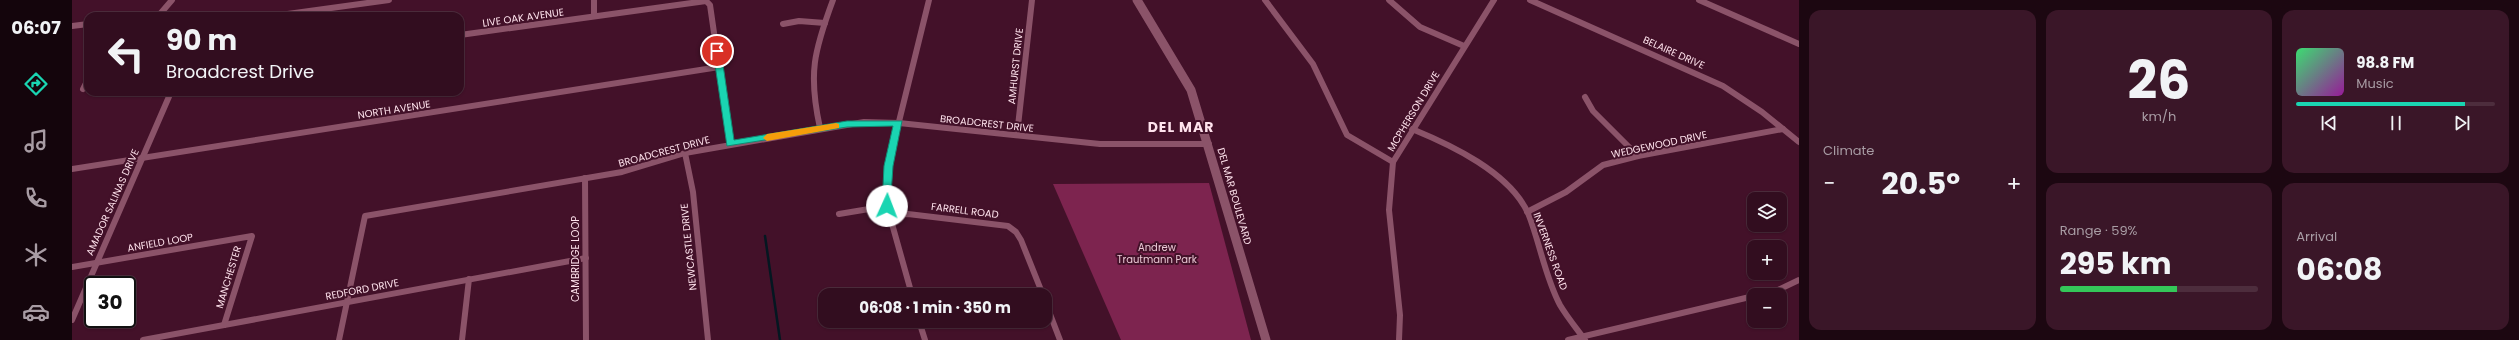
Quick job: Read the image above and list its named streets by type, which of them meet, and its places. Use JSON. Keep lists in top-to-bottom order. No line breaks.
{"streets":{"main road":["DEL MAR BOULEVARD"],"street":["LIVE OAK AVENUE","BELAIRE DRIVE","AMHURST DRIVE","NORTH AVENUE","MCPHERSON DRIVE","BROADCREST DRIVE","WEDGEWOOD DRIVE","AMADOR SALINAS DRIVE","FARRELL ROAD","ANFIELD LOOP","NEWCASTLE DRIVE","INVERNESS ROAD","CAMBRIDGE LOOP","MANCHESTER","REDFORD DRIVE"]},"crossings":[["BELAIRE DRIVE","WEDGEWOOD DRIVE"],["AMHURST DRIVE","BROADCREST DRIVE"],["NORTH AVENUE","AMADOR SALINAS DRIVE"],["MCPHERSON DRIVE","INVERNESS ROAD"],["BROADCREST DRIVE","DEL MAR BOULEVARD"],["BROADCREST DRIVE","NEWCASTLE DRIVE"],["BROADCREST DRIVE","CAMBRIDGE LOOP"],["BROADCREST DRIVE","REDFORD DRIVE"],["WEDGEWOOD DRIVE","INVERNESS ROAD"],["AMADOR SALINAS DRIVE","ANFIELD LOOP"],["ANFIELD LOOP","MANCHESTER"],["CAMBRIDGE LOOP","REDFORD DRIVE"],["MANCHESTER","REDFORD DRIVE"]],"districts":["DEL MAR"],"parks":["Andrew Trautmann Park"],"page":{"tabs":"06:07","tile":["Climate",["26","km/h"],["Range · 59%","295 km"],["Arrival","06:08"]],"turn":["90 m","Broadcrest Drive"],"song":["98.8 FM","Music"],"heat":["−","20.5°","+"],"map_buttons":["+","−"],"limit":"30","trip":"06:08 · 1 min · 350 m"}}
